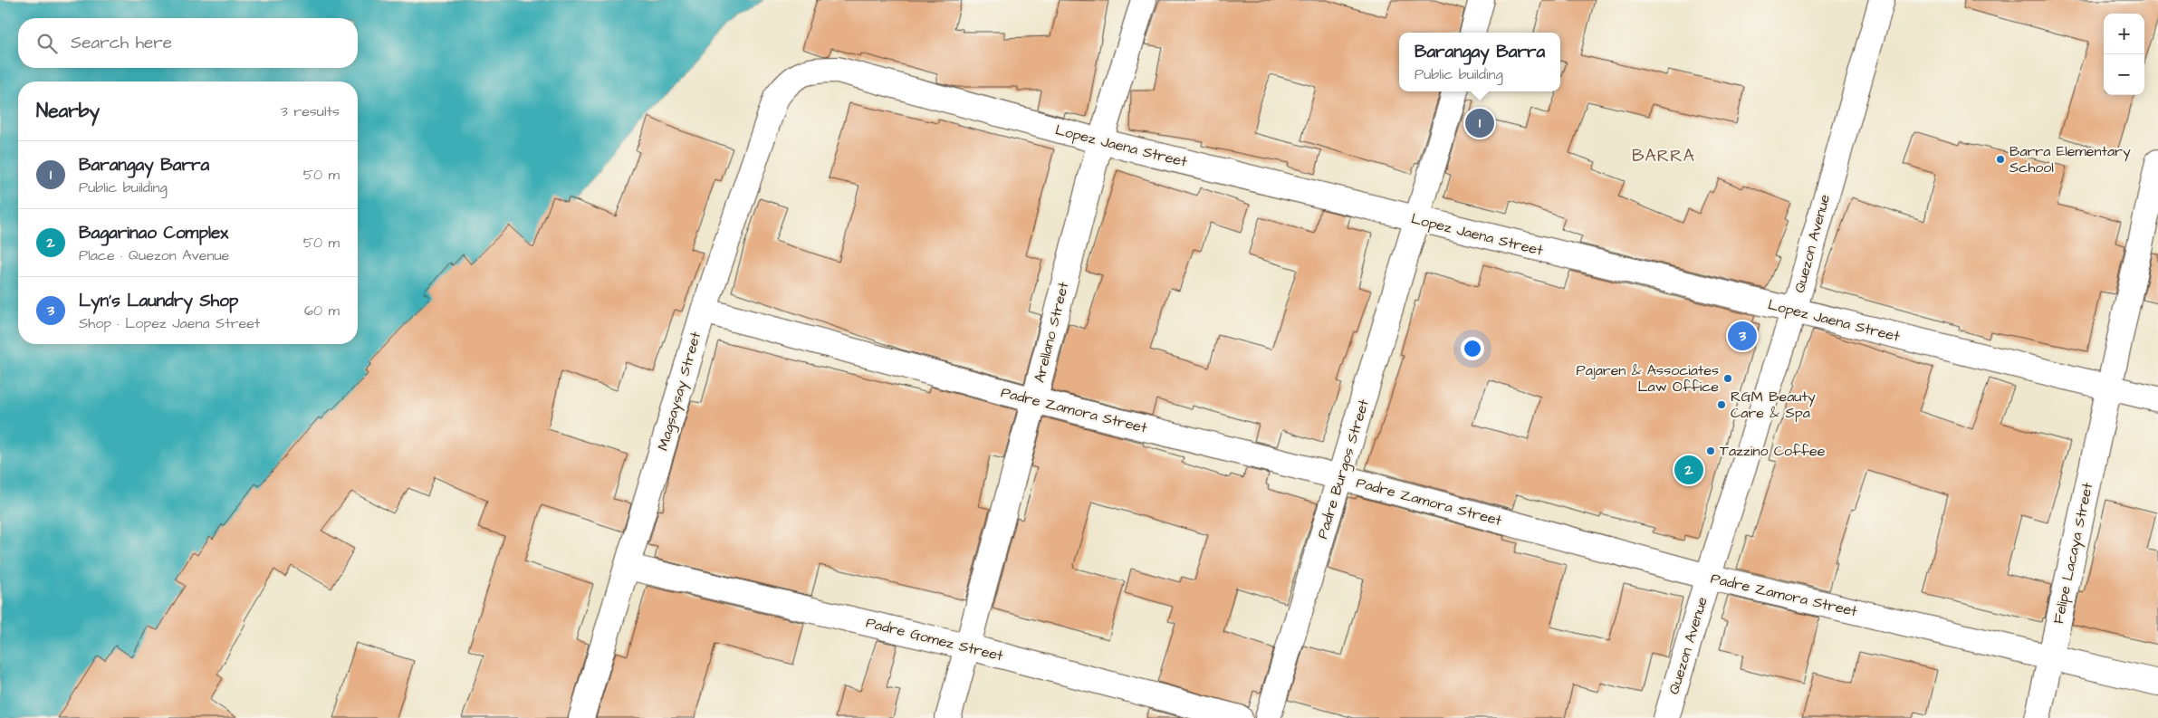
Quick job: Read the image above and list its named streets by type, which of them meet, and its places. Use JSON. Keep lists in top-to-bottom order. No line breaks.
{"streets":{"street":["Lopez Jaena Street","Quezon Avenue","Arellano Street","Magsaysay Street","Padre Zamora Street","Padre Burgos Street","Felipe Lacaya Street","Padre Gomez Street"]},"crossings":[["Lopez Jaena Street","Quezon Avenue"],["Lopez Jaena Street","Arellano Street"],["Lopez Jaena Street","Magsaysay Street"],["Lopez Jaena Street","Padre Burgos Street"],["Lopez Jaena Street","Felipe Lacaya Street"],["Quezon Avenue","Padre Zamora Street"],["Arellano Street","Padre Zamora Street"],["Arellano Street","Padre Gomez Street"],["Magsaysay Street","Padre Zamora Street"],["Magsaysay Street","Padre Gomez Street"],["Padre Zamora Street","Padre Burgos Street"],["Padre Zamora Street","Felipe Lacaya Street"]],"districts":["BARRA"],"places":["Barra Elementary School","Pajaren & Associates Law Office","RGM Beauty Care & Spa","Tazzino Coffee"],"page":{"map_buttons":["+","−"],"search":"Search here","popup":["Barangay Barra","Public building"],"heading":["Nearby","3 results"],"pins":["1","3","2"],"list":[{"mark":"1","name":"Barangay Barra","note":"Public building","value":"50 m"},{"mark":"2","name":"Bagarinao Complex","note":"Place · Quezon Avenue","value":"50 m"},{"mark":"3","name":"Lyn's Laundry Shop","note":"Shop · Lopez Jaena Street","value":"60 m"}]}}
